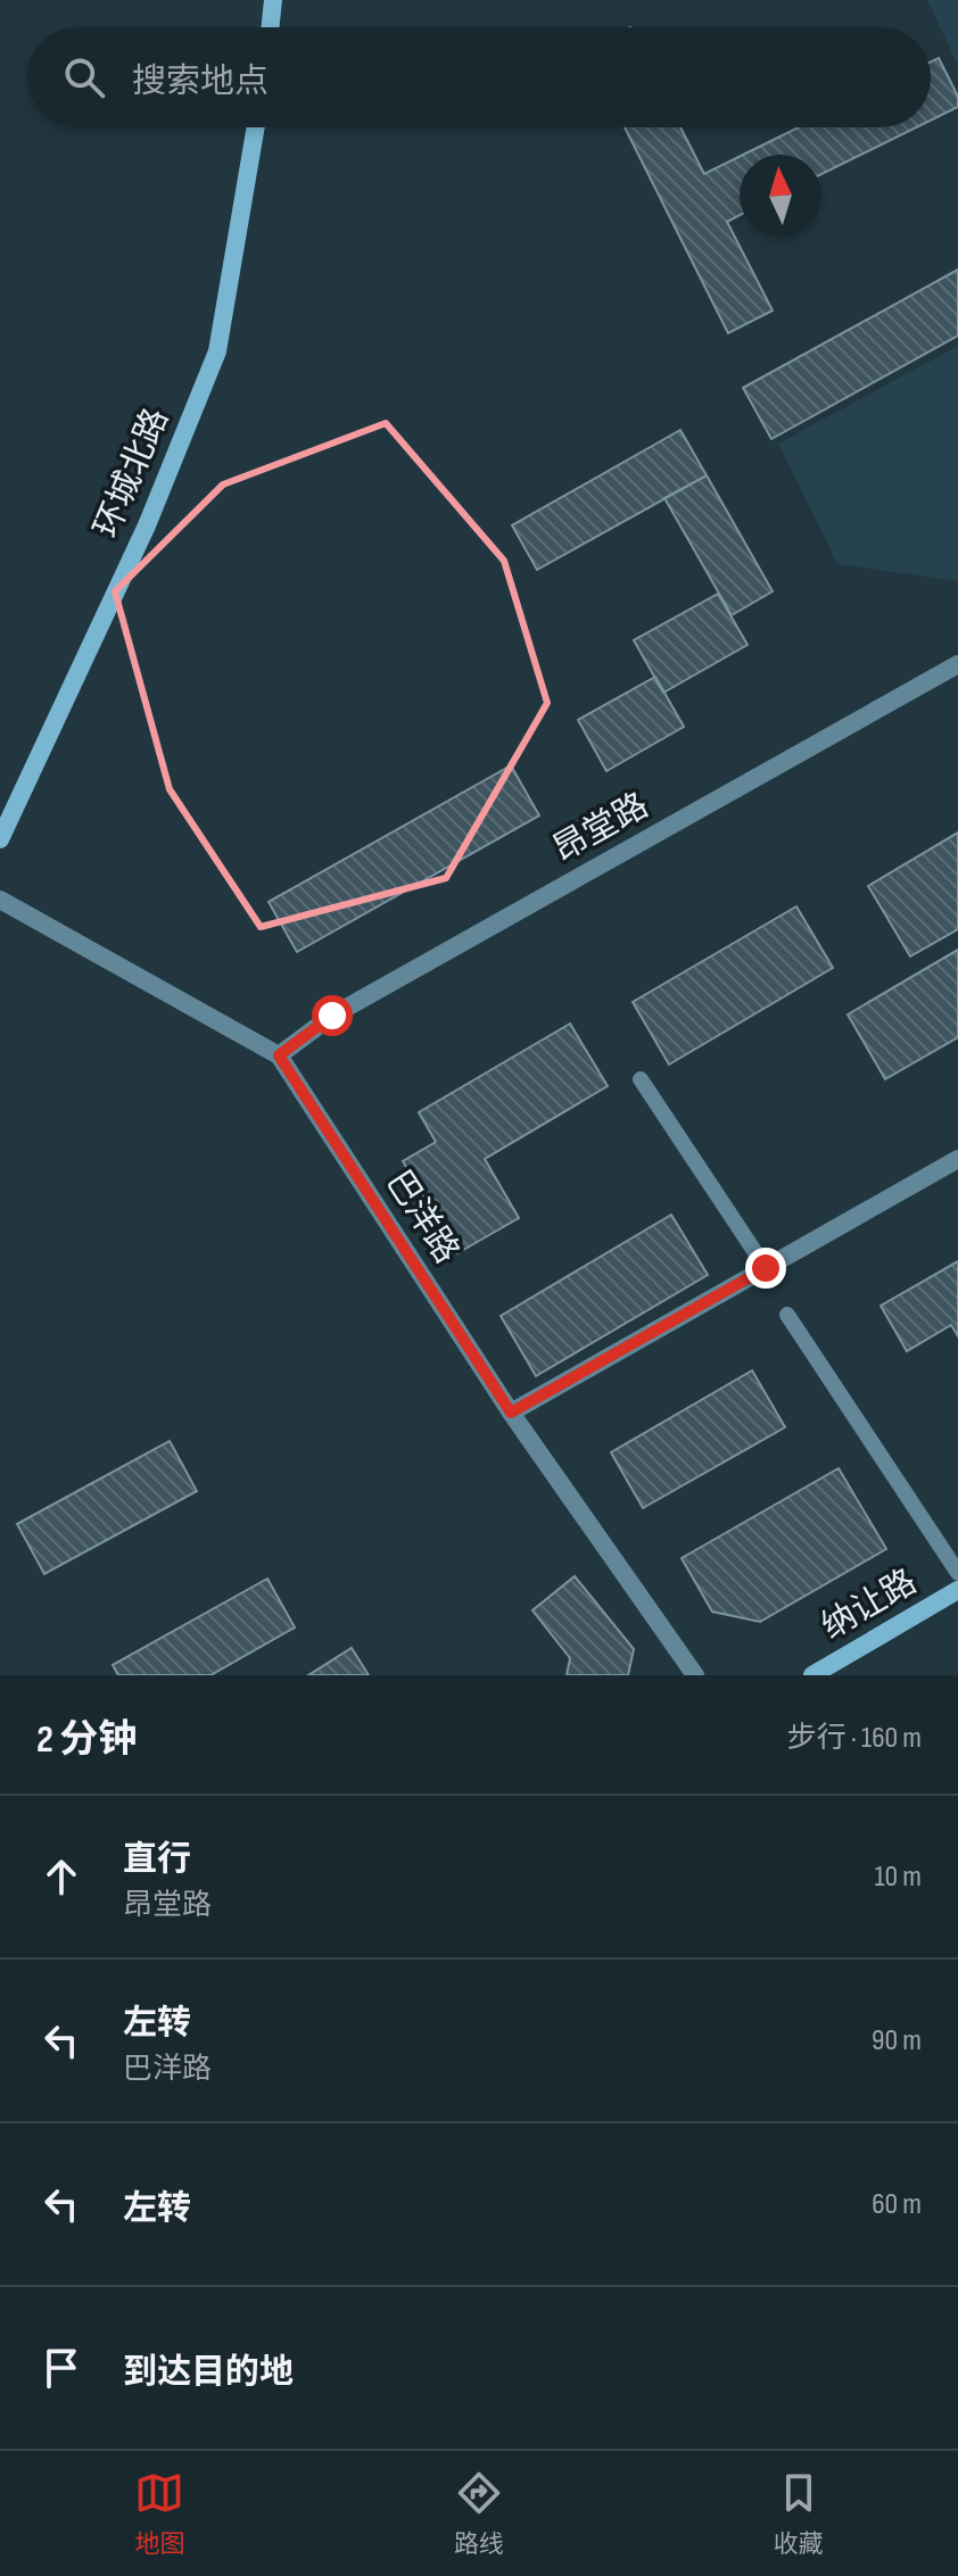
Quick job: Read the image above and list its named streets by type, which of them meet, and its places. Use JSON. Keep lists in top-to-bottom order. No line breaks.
{"streets":{"main road":["环城北路","纳让路"],"street":["昂堂路","巴洋路"]},"crossings":[["昂堂路","巴洋路"]],"north":"top","page":{"search":"搜索地点","heading":["2 分钟","步行 · 160 m"],"list":[["直行","昂堂路","10 m"],["左转","巴洋路","90 m"],["左转","60 m"],"到达目的地"],"nav":["地图","路线","收藏"]}}
